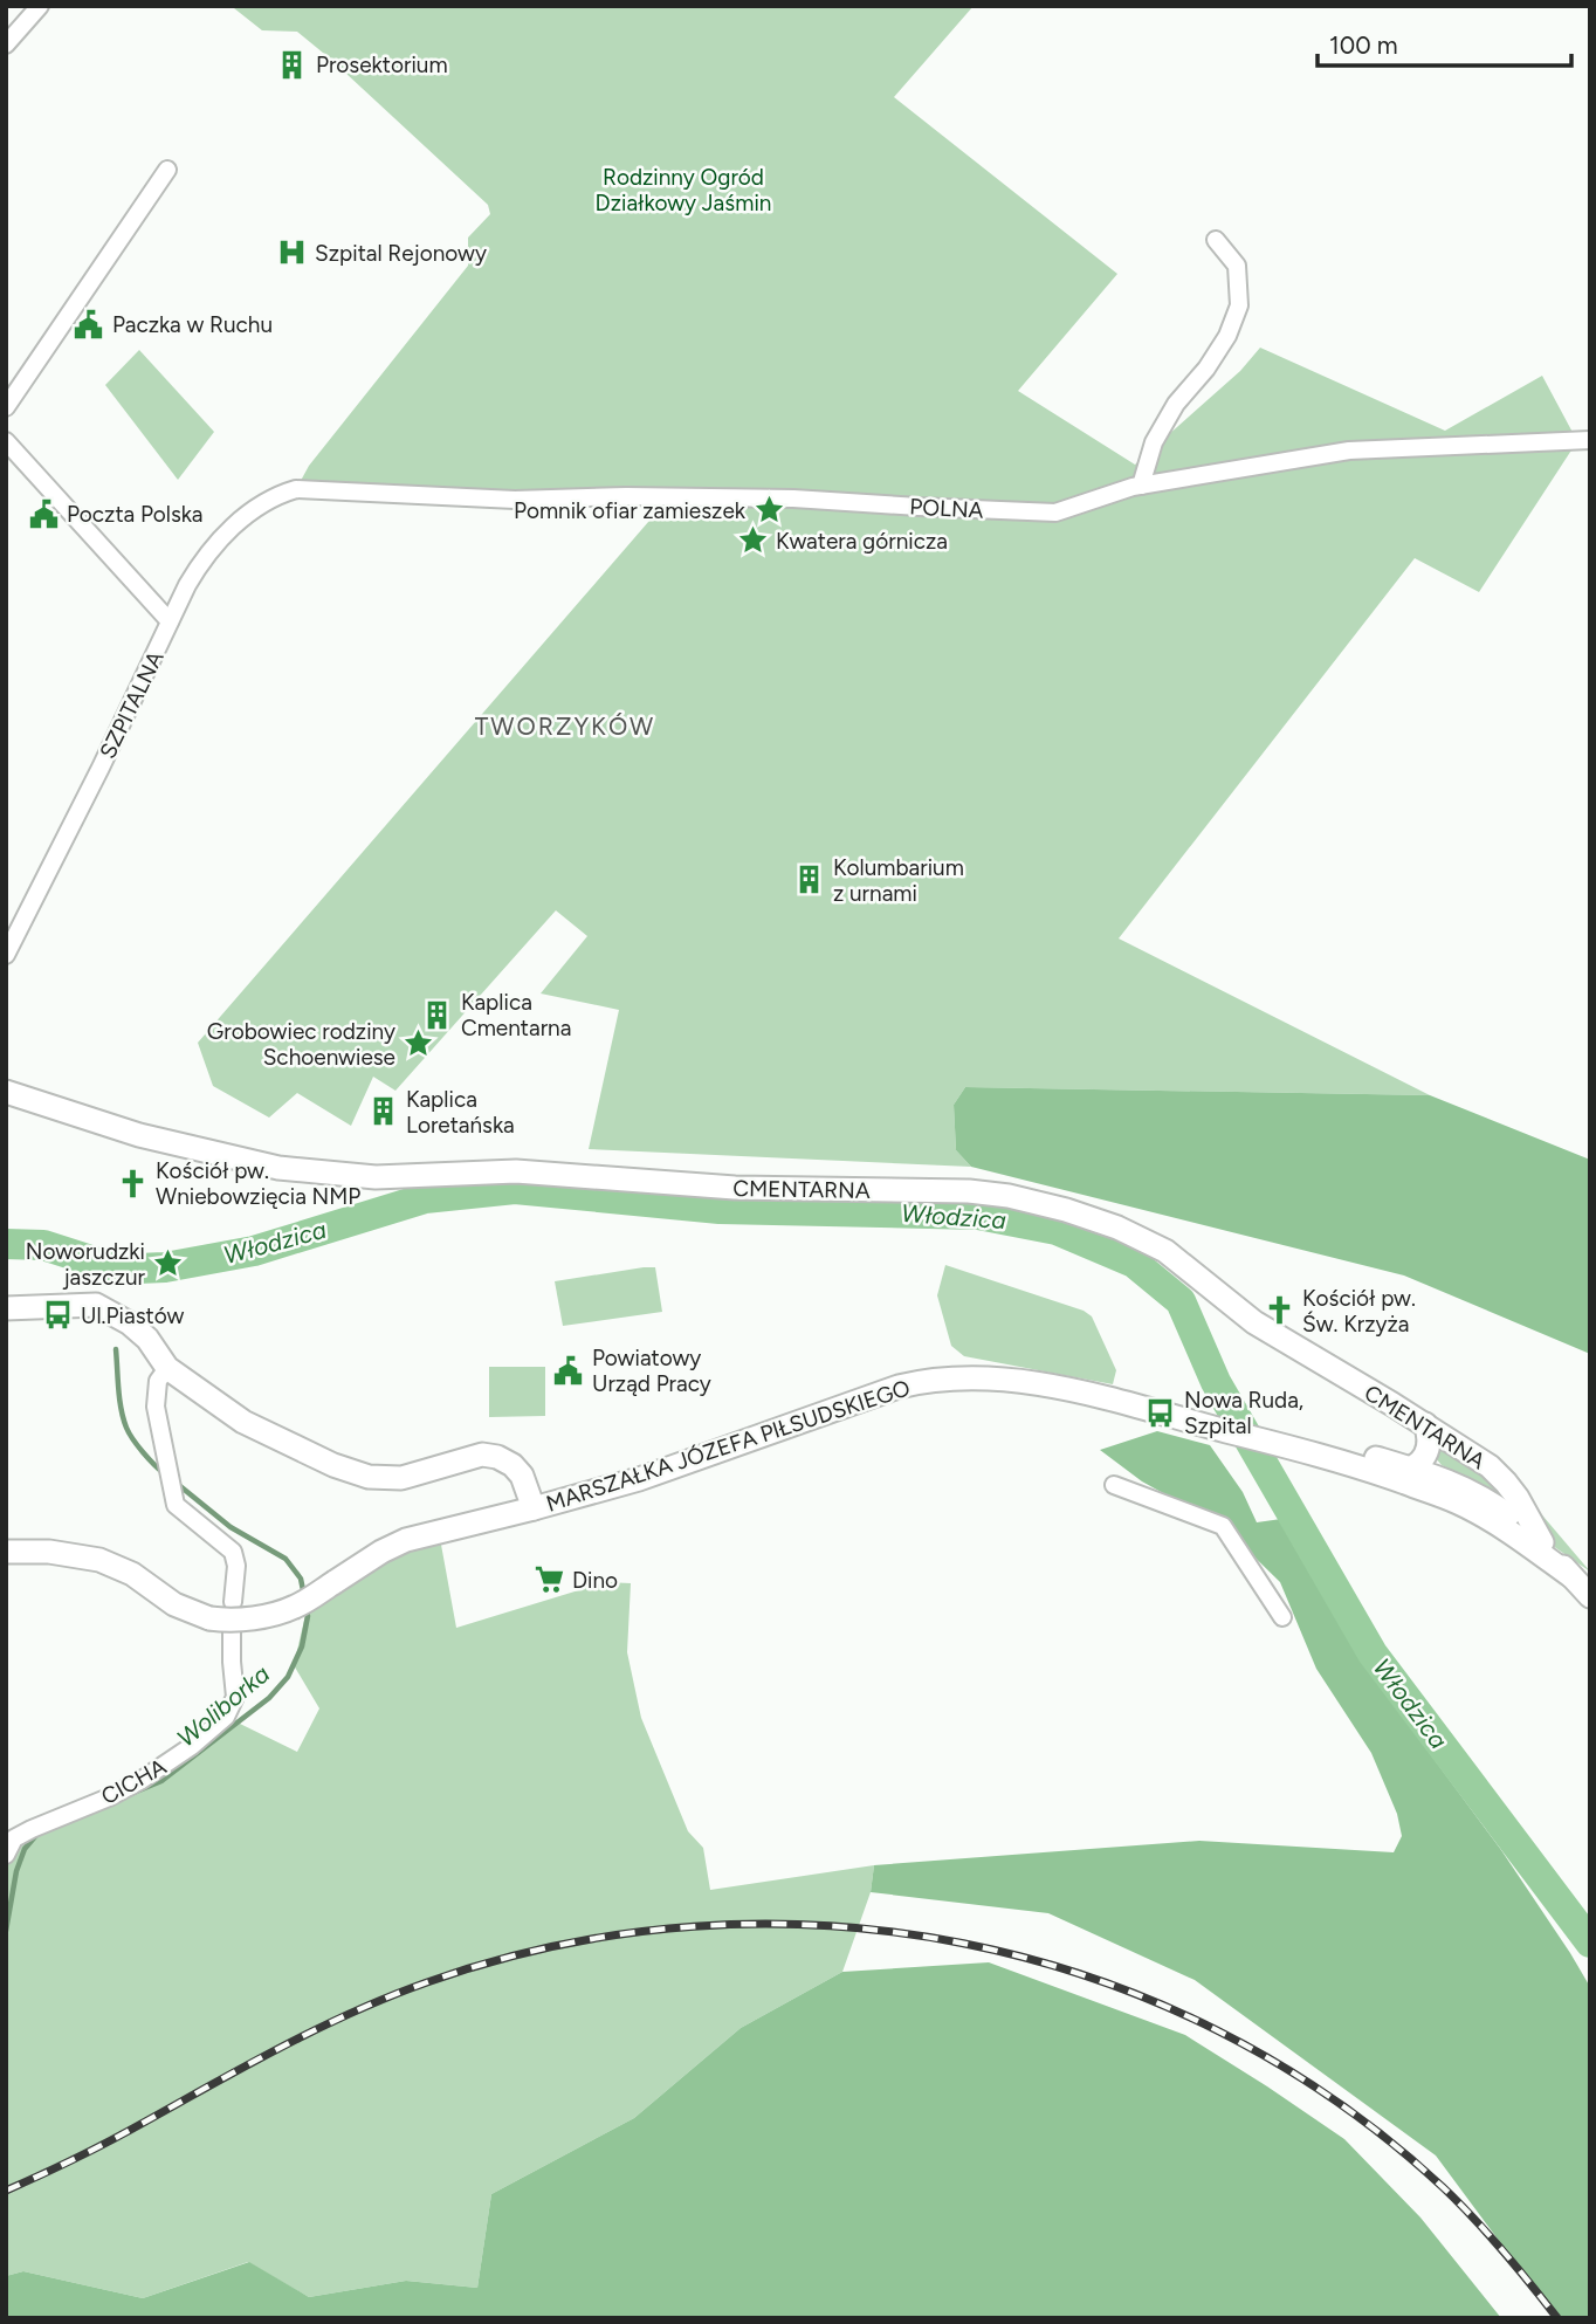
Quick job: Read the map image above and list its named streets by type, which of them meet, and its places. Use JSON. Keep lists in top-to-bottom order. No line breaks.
{"streets":{"street":["POLNA","SZPITALNA","CMENTARNA","MARSZAŁKA JÓZEFA PIŁSUDSKIEGO","CICHA"]},"crossings":[["POLNA","SZPITALNA"]],"districts":["TWORZYKÓW"],"water":["Włodzica","Woliborka"],"parks":["Rodzinny Ogród Działkowy Jaśmin"],"places":{"building":["Prosektorium","Kolumbarium z urnami","Kaplica Cmentarna","Kaplica Loretańska"],"hospital":["Szpital Rejonowy"],"public building":["Paczka w Ruchu","Poczta Polska","Powiatowy Urząd Pracy"],"place":["Pomnik ofiar zamieszek","Kwatera górnicza","Grobowiec rodziny Schoenwiese","Noworudzki jaszczur"],"church":["Kościół pw. Wniebowzięcia NMP","Kościół pw. Św. Krzyża"],"bus stop":["Ul.Piastów","Nowa Ruda, Szpital"],"supermarket":["Dino"]},"scale_bar":"100 m"}
